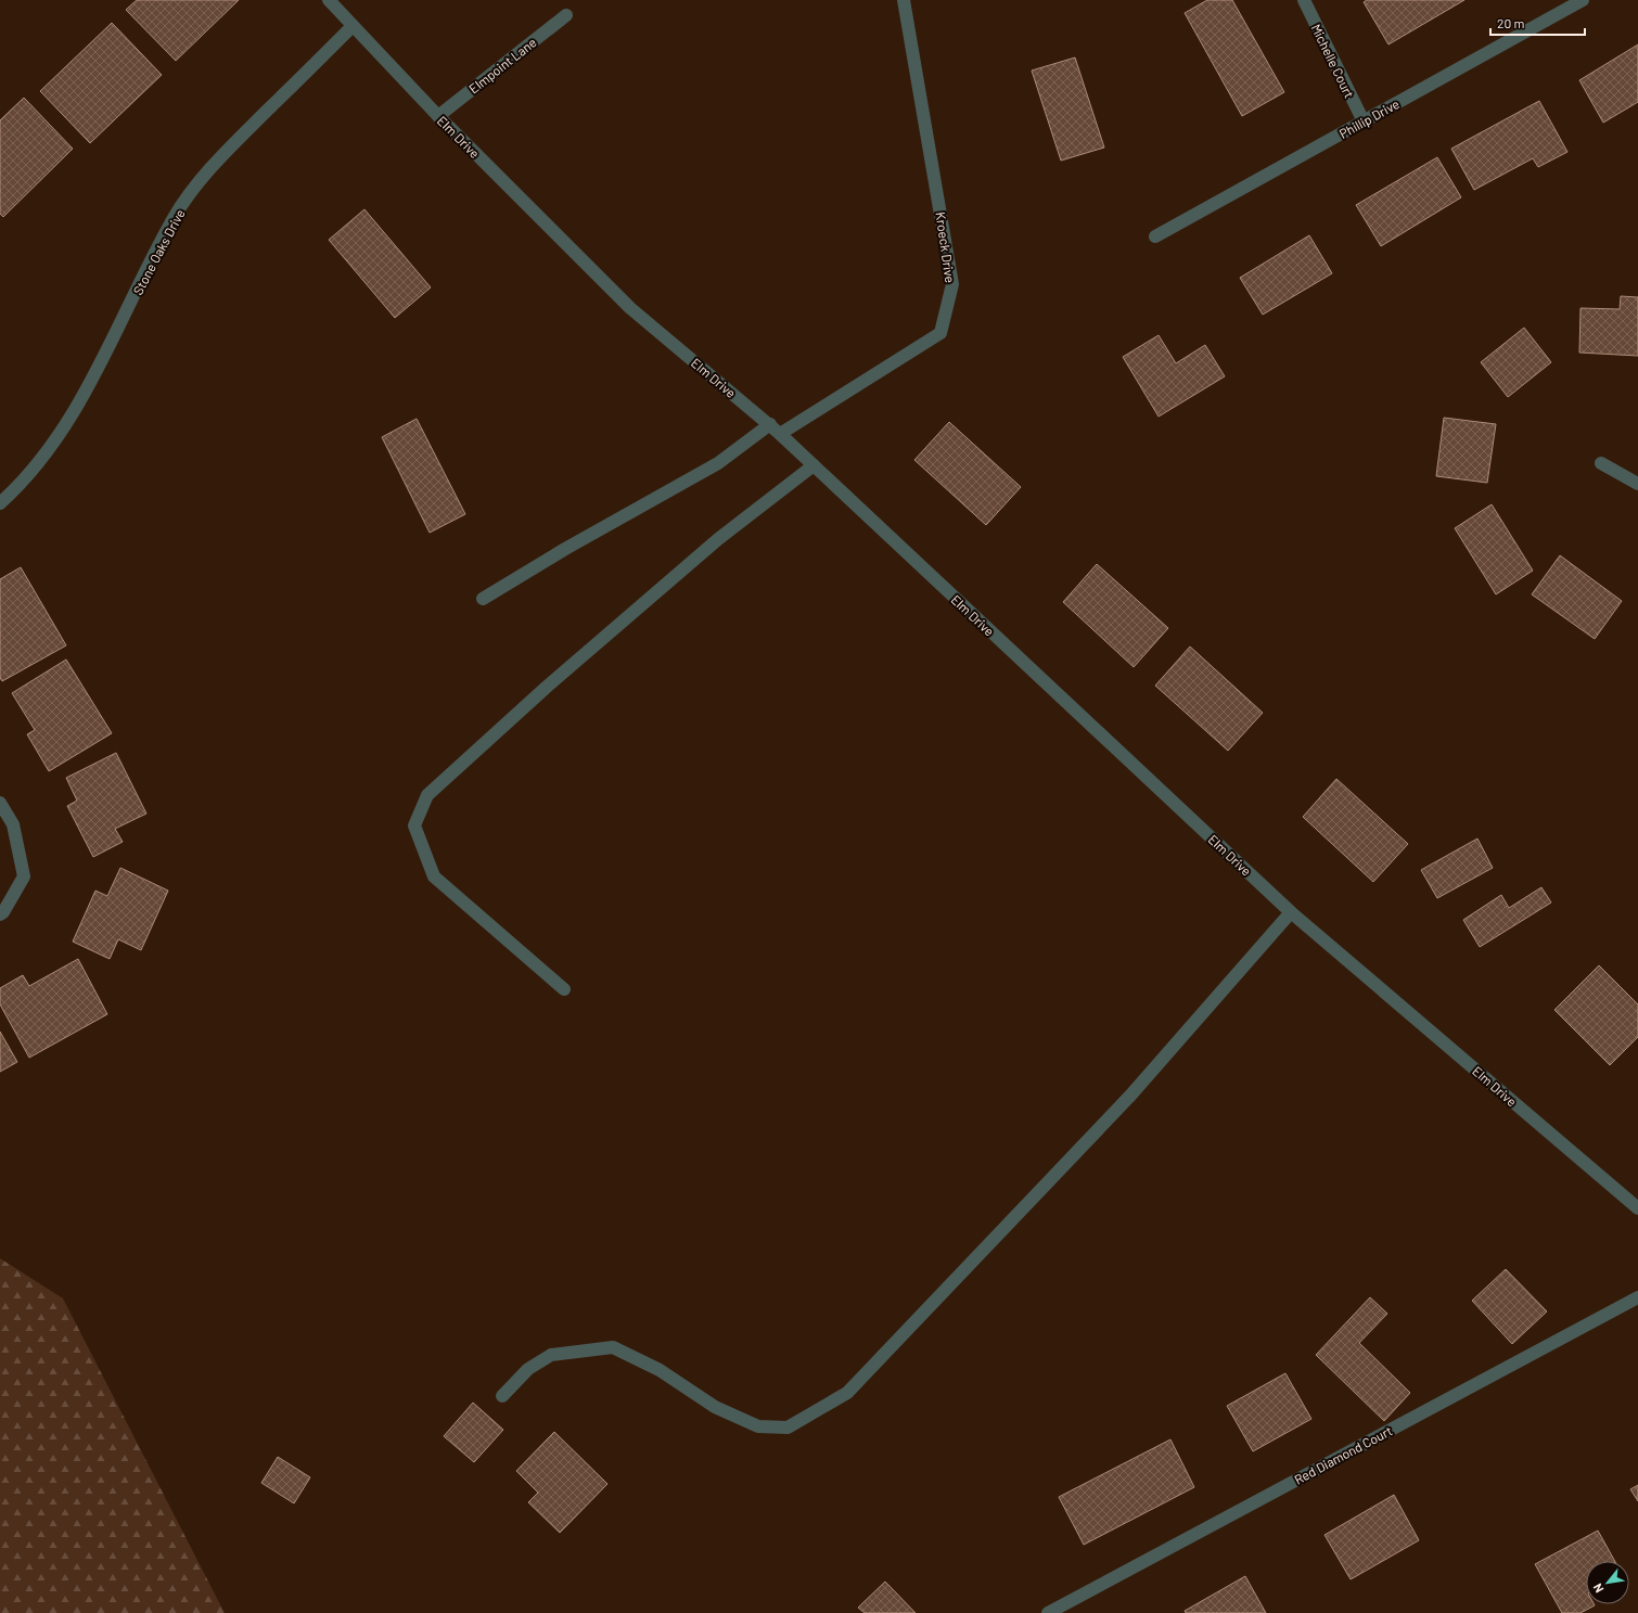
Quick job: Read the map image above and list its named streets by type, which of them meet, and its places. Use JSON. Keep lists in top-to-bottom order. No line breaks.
{"streets":{"street":["Michelle Court","Elmpoint Lane","Phillip Drive","Elm Drive","Kroeck Drive","Stone Oaks Drive","Red Diamond Court"]},"crossings":[["Michelle Court","Phillip Drive"],["Elmpoint Lane","Elm Drive"],["Elm Drive","Kroeck Drive"],["Elm Drive","Stone Oaks Drive"]],"scale_bar":"20 m","north":"bottom left"}
